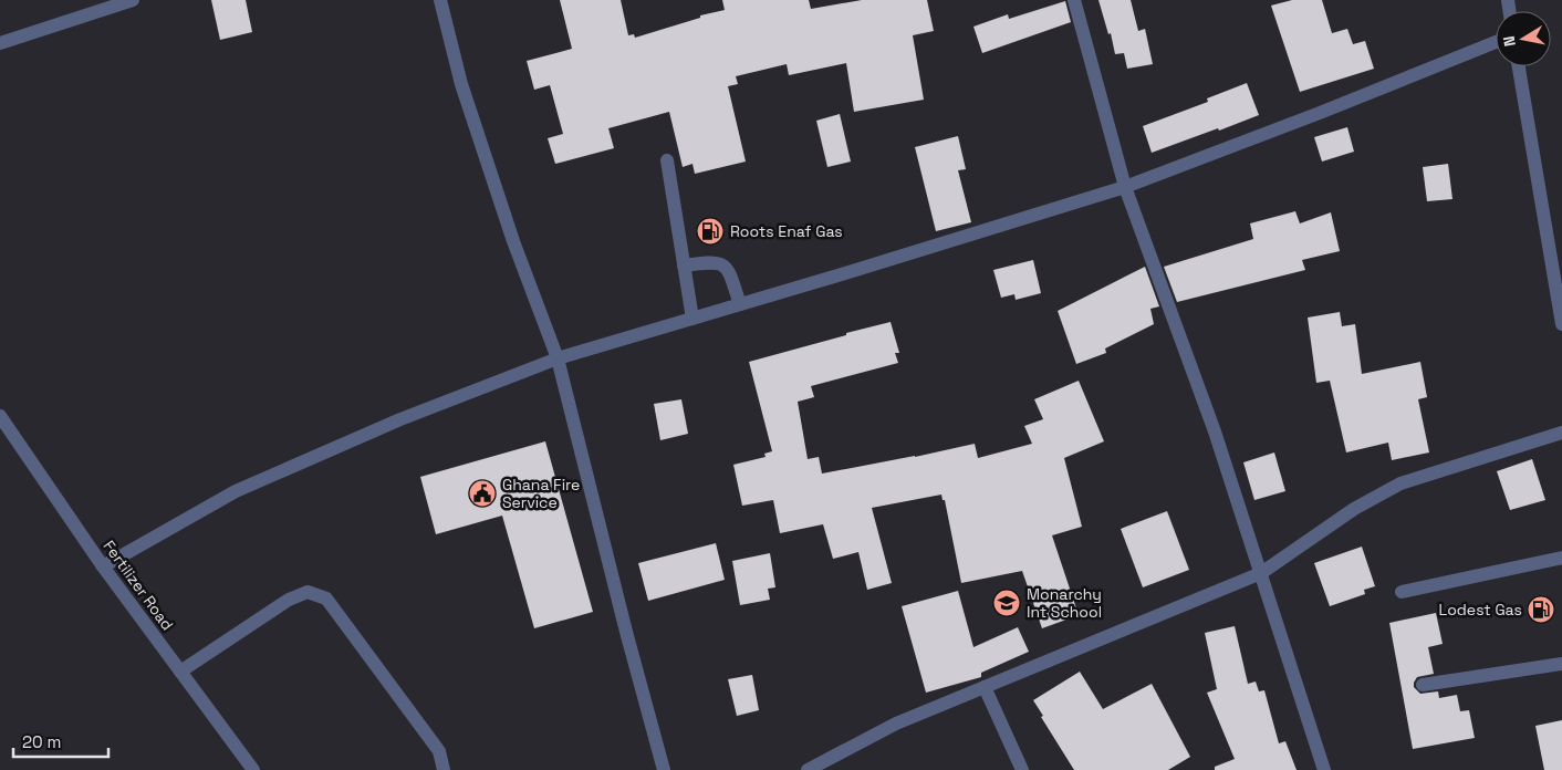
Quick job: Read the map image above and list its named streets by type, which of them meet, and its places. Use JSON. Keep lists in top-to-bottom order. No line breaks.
{"streets":{"street":["Fertilizer Road"]},"places":{"fuel station":["Roots Enaf Gas","Lodest Gas"],"public building":["Ghana Fire Service"],"school or university":["Monarchy Int School"]},"scale_bar":"20 m","north":"left"}
